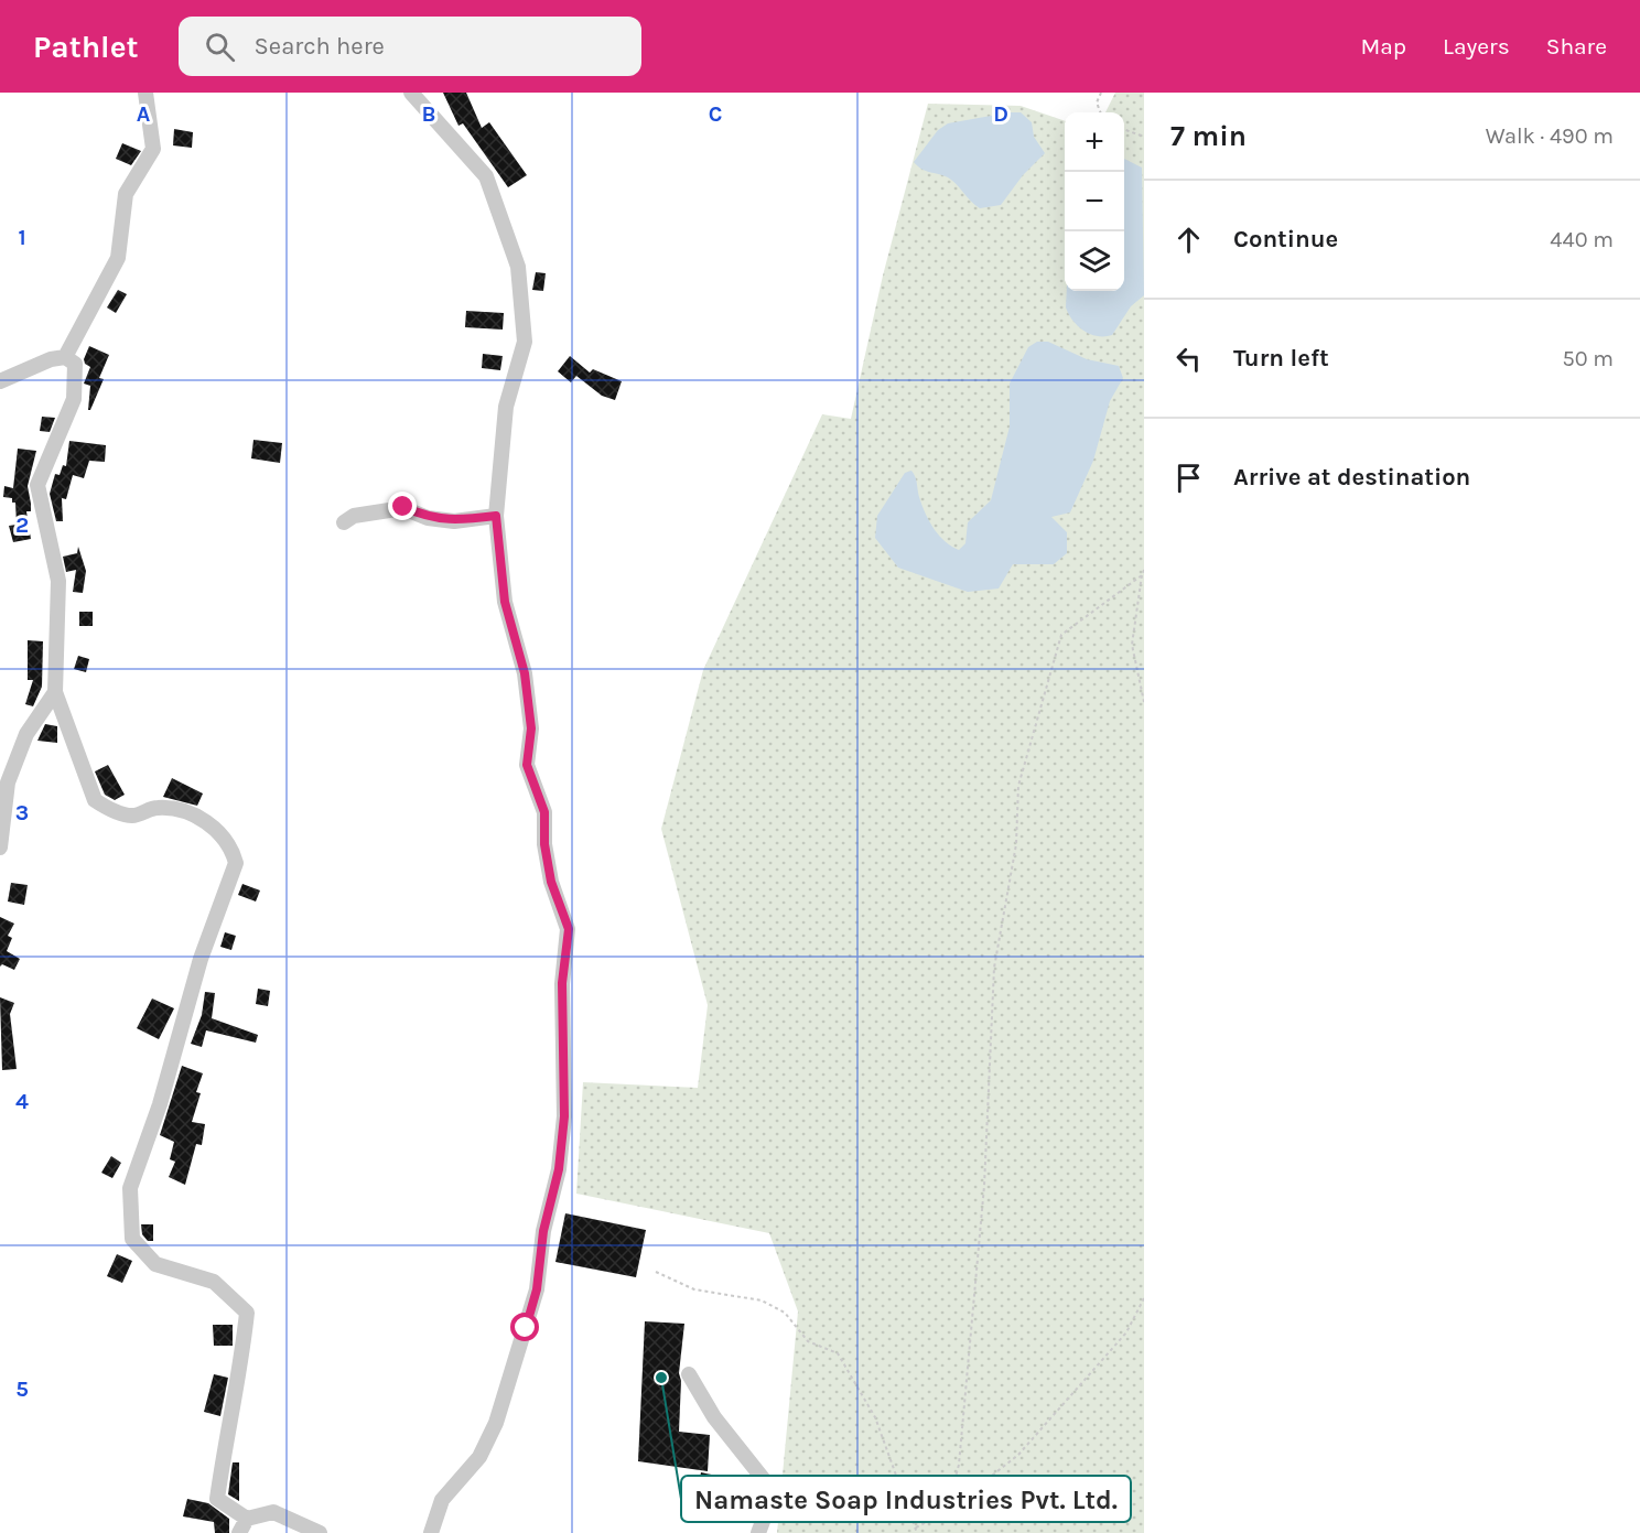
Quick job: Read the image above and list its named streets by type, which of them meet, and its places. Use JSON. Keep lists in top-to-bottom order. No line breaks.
{"places":["Namaste Soap Industries Pvt. Ltd."],"page":{"header":"Pathlet","search":"Search here","nav":["Map","Layers","Share"],"heading":["7 min","Walk · 490 m"],"map_buttons":["+","−"],"list":[["Continue","440 m"],["Turn left","50 m"],"Arrive at destination"]},"grid":{"columns":["A","B","C","D"],"rows":["1","2","3","4","5"]}}
